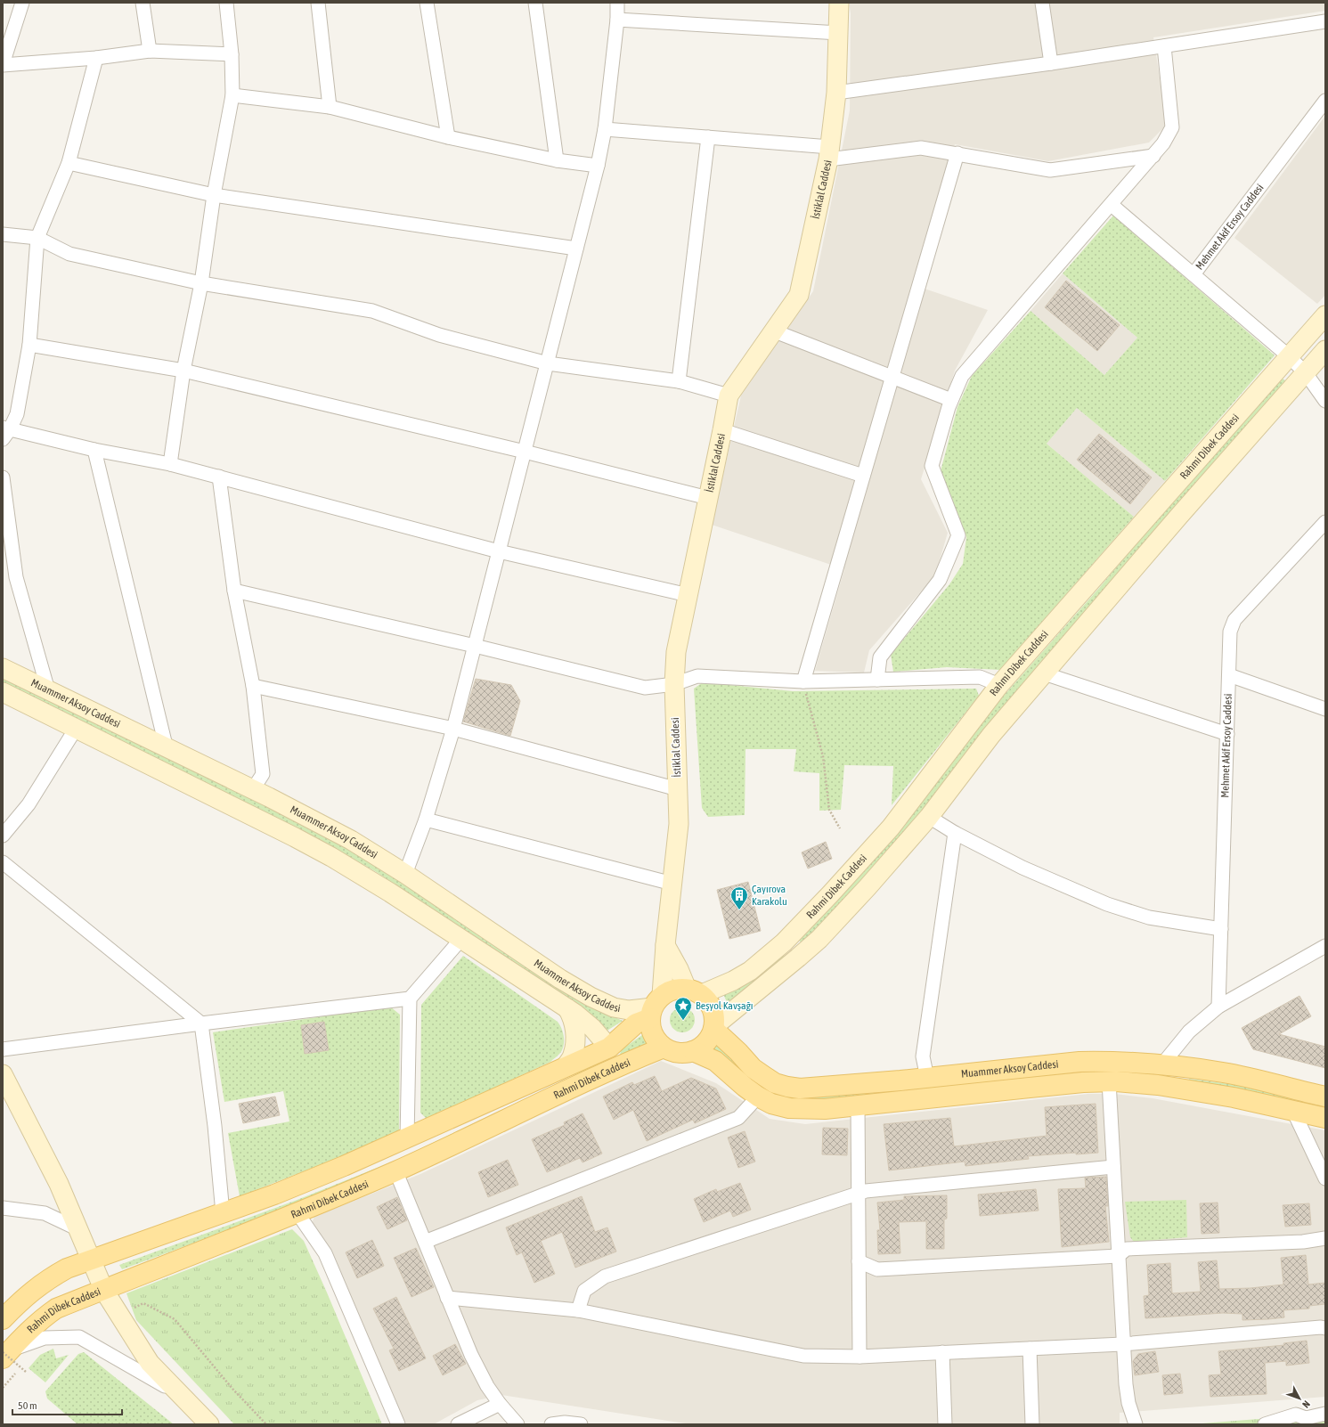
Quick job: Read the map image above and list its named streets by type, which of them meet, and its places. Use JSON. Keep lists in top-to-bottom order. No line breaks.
{"streets":{"main road":["İstiklal Caddesi","Rahmi Dibek Caddesi","Muammer Aksoy Caddesi"],"street":["Mehmet Akif Ersoy Caddesi"]},"crossings":[["İstiklal Caddesi","Rahmi Dibek Caddesi"],["İstiklal Caddesi","Muammer Aksoy Caddesi"],["Mehmet Akif Ersoy Caddesi","Rahmi Dibek Caddesi"],["Rahmi Dibek Caddesi","Muammer Aksoy Caddesi"]],"places":{"building":["Çayırova Karakolu"],"place":["Beşyol Kavşağı"]},"scale_bar":"50 m","north":"bottom right"}
